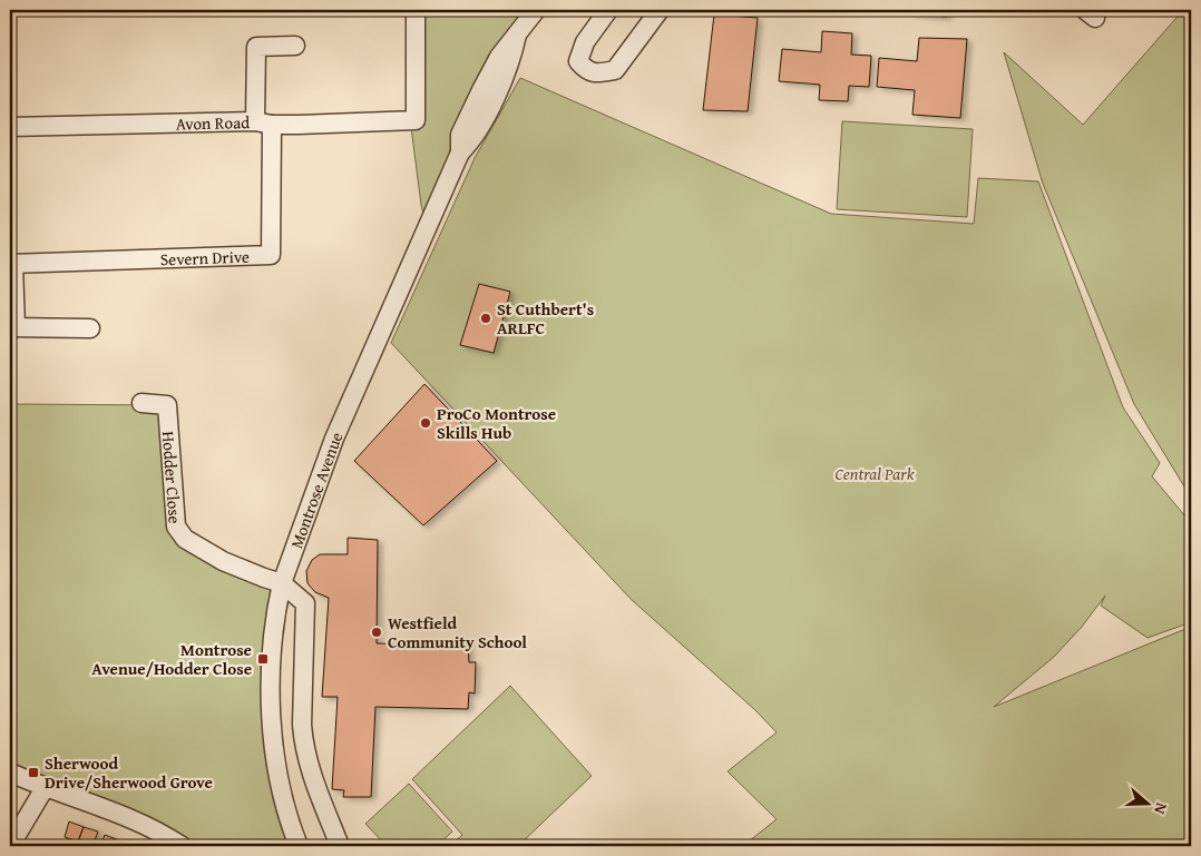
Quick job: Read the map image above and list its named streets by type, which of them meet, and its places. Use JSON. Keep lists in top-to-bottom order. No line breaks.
{"streets":{"street":["Avon Road","Severn Drive","Hodder Close","Montrose Avenue"]},"crossings":[["Avon Road","Severn Drive"],["Hodder Close","Montrose Avenue"]],"parks":["Central Park"],"places":{"other":["St Cuthbert's ARLFC","ProCo Montrose Skills Hub","Westfield Community School"],"transit":["Montrose Avenue/Hodder Close","Sherwood Drive/Sherwood Grove"]},"north":"right"}
